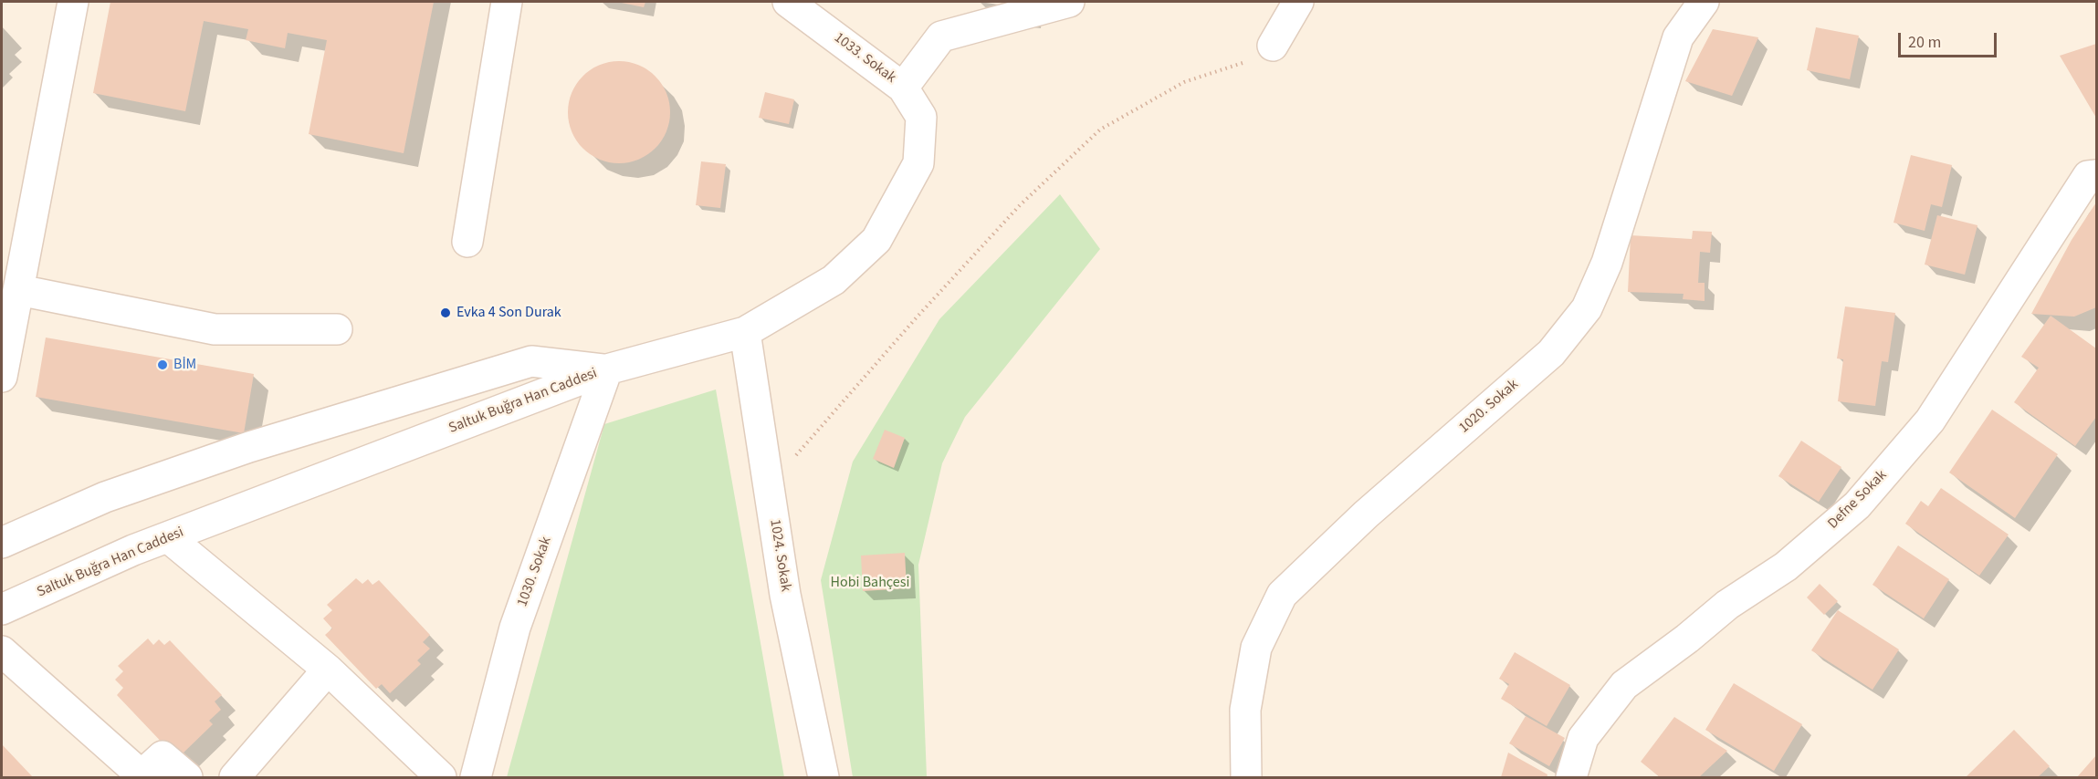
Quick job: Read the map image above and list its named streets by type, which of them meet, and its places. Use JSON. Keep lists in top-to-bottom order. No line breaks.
{"streets":{"street":["1033. Sokak","Saltuk Buğra Han Caddesi","1020. Sokak","Defne Sokak","1024. Sokak","1030. Sokak"]},"crossings":[["1033. Sokak","1024. Sokak"],["Saltuk Buğra Han Caddesi","1030. Sokak"]],"parks":["Hobi Bahçesi"],"places":["Evka 4 Son Durak","BİM"],"scale_bar":"20 m"}
